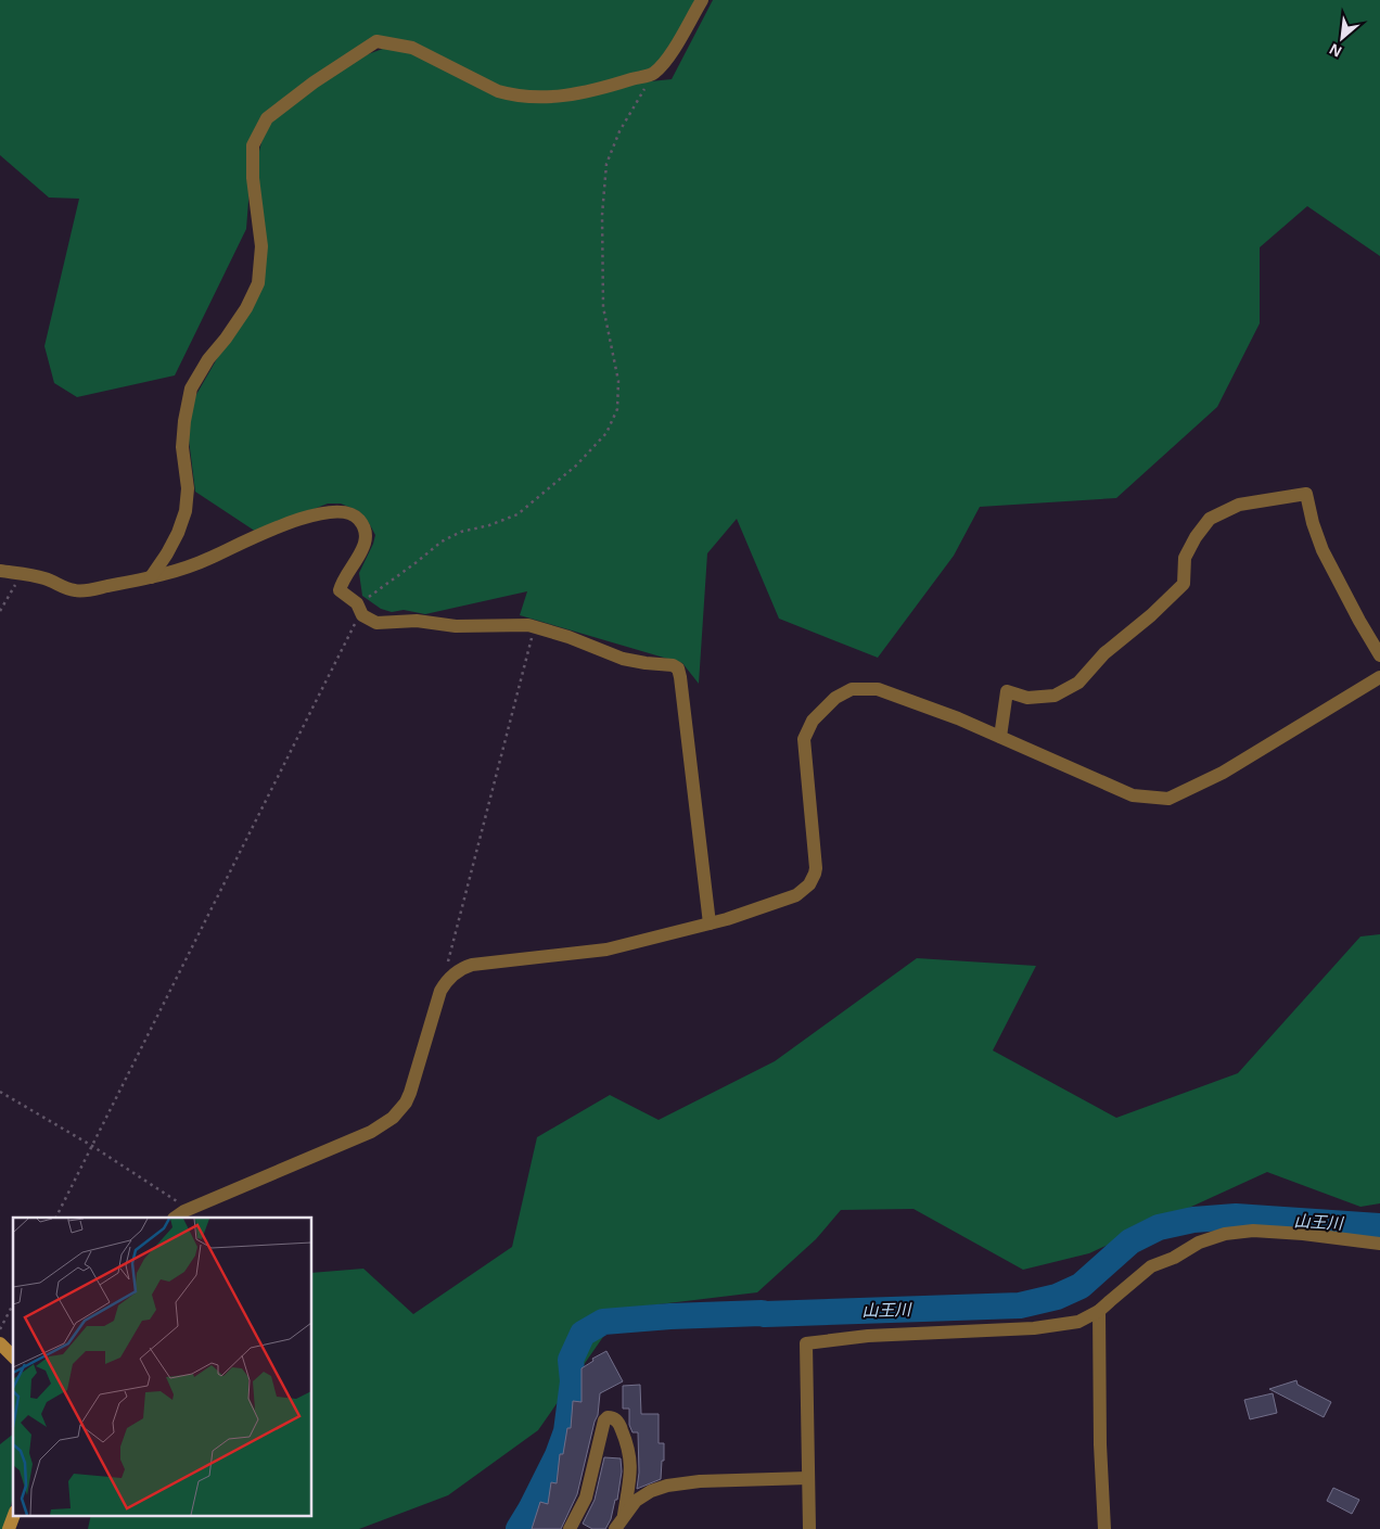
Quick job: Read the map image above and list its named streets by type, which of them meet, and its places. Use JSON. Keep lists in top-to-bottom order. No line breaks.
{"water":["山王川"],"north":"bottom left"}
